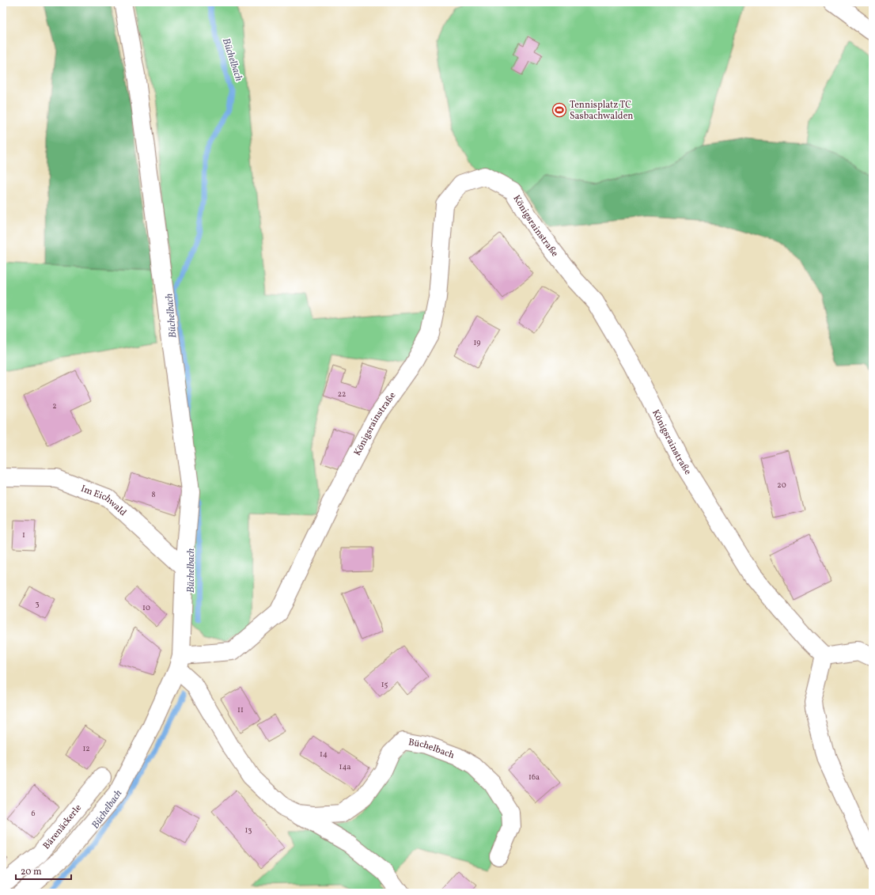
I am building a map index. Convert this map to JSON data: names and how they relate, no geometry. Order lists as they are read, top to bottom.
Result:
{
  "streets": {
    "street": [
      "Königsrainstraße",
      "Im Eichwald",
      "Büchelbach",
      "Bärenäckerle"
    ]
  },
  "crossings": [
    ["Königsrainstraße", "Büchelbach"]
  ],
  "water": ["Büchelbach"],
  "places": {
    "sports": ["Tennisplatz TC Sasbachwalden"]
  },
  "house_numbers": [
    "19",
    "22",
    "2",
    "20",
    "8",
    "1",
    "3",
    "10",
    "15",
    "11",
    "12",
    "14",
    "14a",
    "16a",
    "6",
    "13"
  ],
  "scale_bar": "20 m"
}
